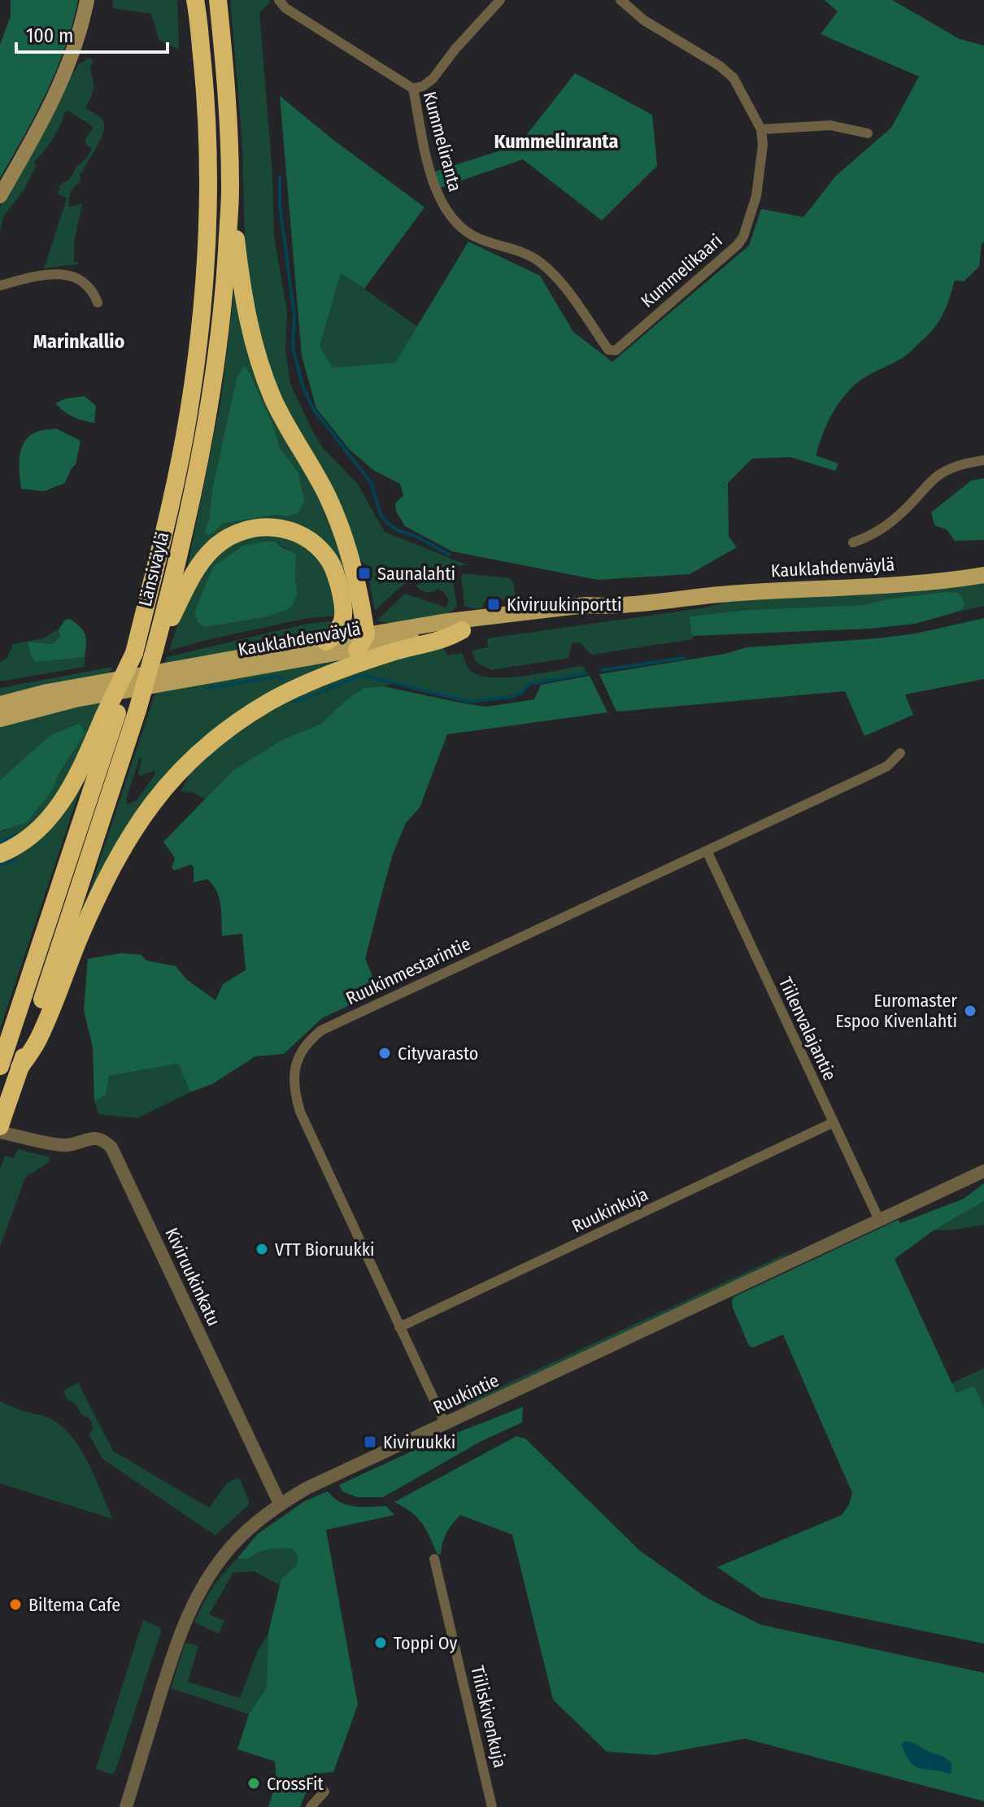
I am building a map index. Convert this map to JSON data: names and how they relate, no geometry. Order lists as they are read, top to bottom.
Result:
{
  "streets": {
    "highway": ["Länsiväylä"],
    "main road": ["Kauklahdenväylä"],
    "street": [
      "Kummeliranta",
      "Kummelikaari",
      "Ruukinmestarintie",
      "Tiilenvalajantie",
      "Ruukinkuja",
      "Kiviruukinkatu",
      "Ruukintie",
      "Tiiliskivenkuja"
    ]
  },
  "crossings": [
    ["Kummeliranta", "Kummelikaari"],
    ["Länsiväylä", "Kiviruukinkatu"],
    ["Ruukinmestarintie", "Tiilenvalajantie"],
    ["Ruukinmestarintie", "Ruukinkuja"],
    ["Ruukinmestarintie", "Ruukintie"],
    ["Tiilenvalajantie", "Ruukinkuja"],
    ["Tiilenvalajantie", "Ruukintie"],
    ["Kiviruukinkatu", "Ruukintie"]
  ],
  "districts": ["Kummelinranta", "Marinkallio"],
  "places": {
    "transit": ["Saunalahti", "Kiviruukinportti", "Kiviruukki"],
    "other": [
      "Euromaster Espoo Kivenlahti",
      "Cityvarasto",
      "VTT Bioruukki",
      "Biltema Cafe",
      "Toppi Oy",
      "CrossFit"
    ]
  },
  "scale_bar": "100 m"
}
